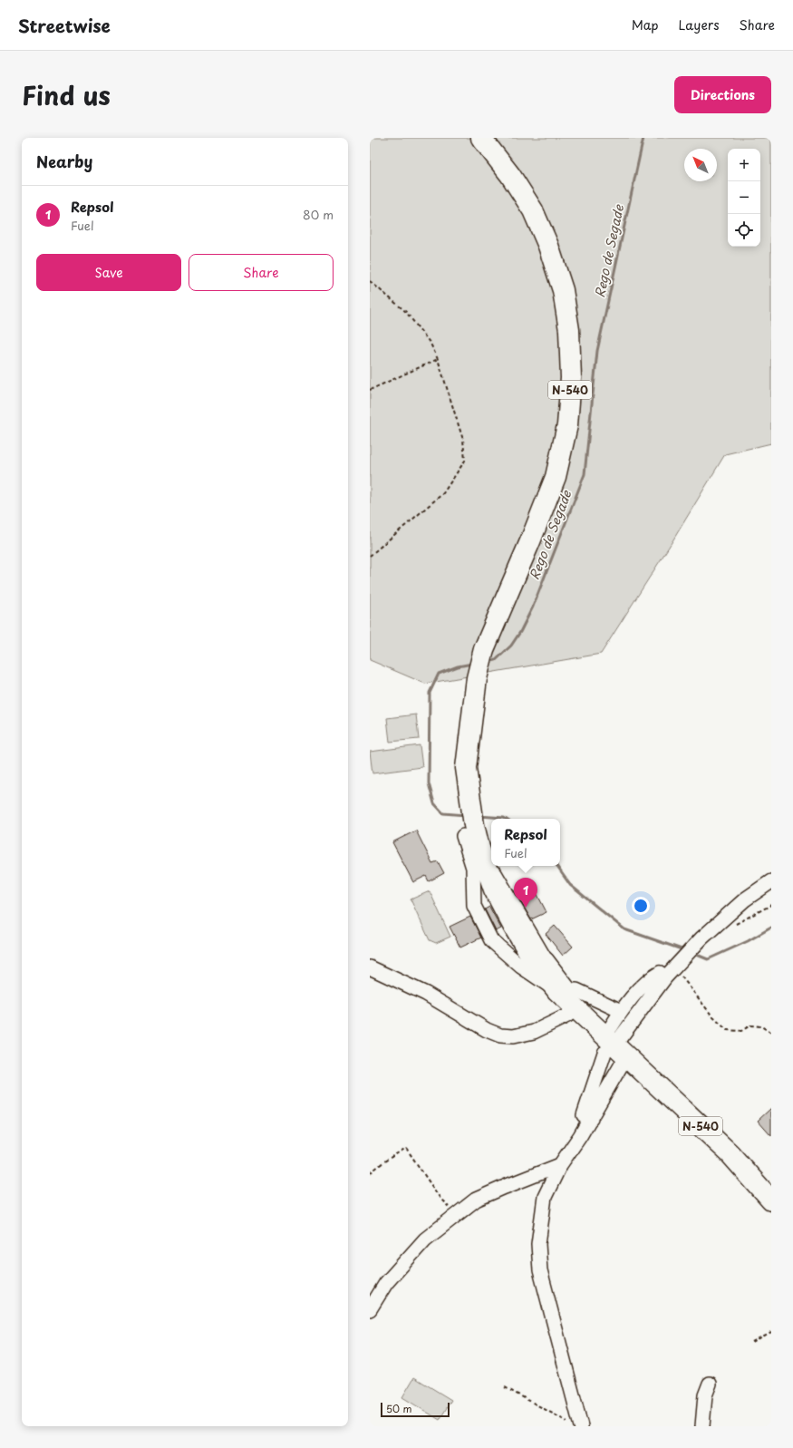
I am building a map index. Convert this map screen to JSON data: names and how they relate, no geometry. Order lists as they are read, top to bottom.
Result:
{
  "streets": {
    "highway": ["N-540"]
  },
  "water": ["Rego de Segade"],
  "scale_bar": "50 m",
  "north": "top left",
  "page": {
    "header": "Streetwise",
    "nav": ["Map", "Layers", "Share"],
    "title": "Find us",
    "buttons": [
      "Directions",
      ["Save", "Share"]
    ],
    "heading": "Nearby",
    "map_buttons": ["+", "−"],
    "list": [
      {
        "mark": "1",
        "name": "Repsol",
        "note": "Fuel",
        "value": "80 m"
      }
    ],
    "popup": ["Repsol", "Fuel"],
    "pins": "1",
    "scale": "50 m"
  }
}
